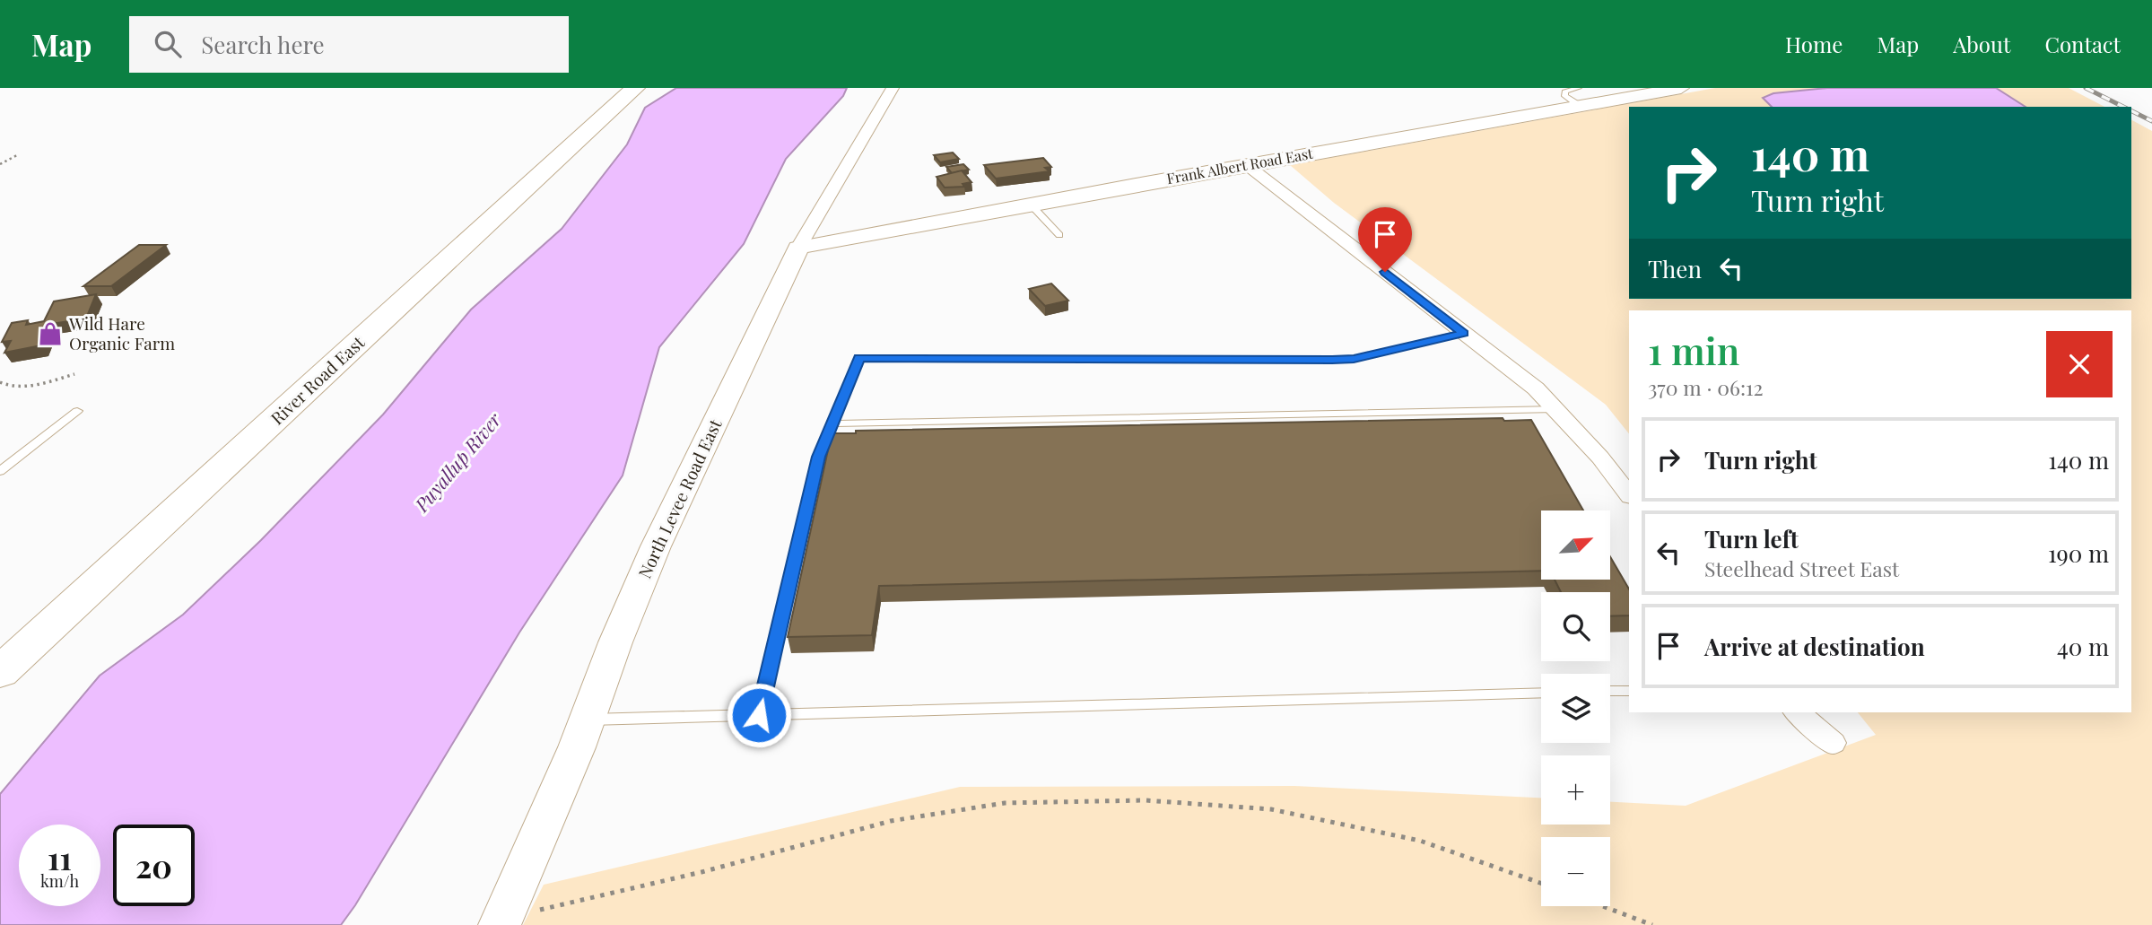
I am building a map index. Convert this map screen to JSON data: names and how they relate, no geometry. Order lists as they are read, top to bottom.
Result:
{
  "streets": {
    "main road": ["River Road East"],
    "street": ["Frank Albert Road East", "North Levee Road East"]
  },
  "crossings": [
    ["Frank Albert Road East", "North Levee Road East"]
  ],
  "water": ["Puyallup River"],
  "places": {
    "shop": ["Wild Hare Organic Farm"]
  },
  "north": "top right",
  "page": {
    "header": "Map",
    "search": "Search here",
    "nav": [
      "Home",
      "Map",
      "About",
      "Contact"
    ],
    "turn": ["140 m", "Turn right"],
    "then": "Then",
    "heading": ["1 min", "370 m · 06:12"],
    "list": [
      {
        "name": "Turn right",
        "value": "140 m"
      },
      {
        "name": "Turn left",
        "note": "Steelhead Street East",
        "value": "190 m"
      },
      {
        "name": "Arrive at destination",
        "value": "40 m"
      }
    ],
    "map_buttons": ["+", "−"],
    "speed": "11 km/h",
    "limit": "20"
  }
}
